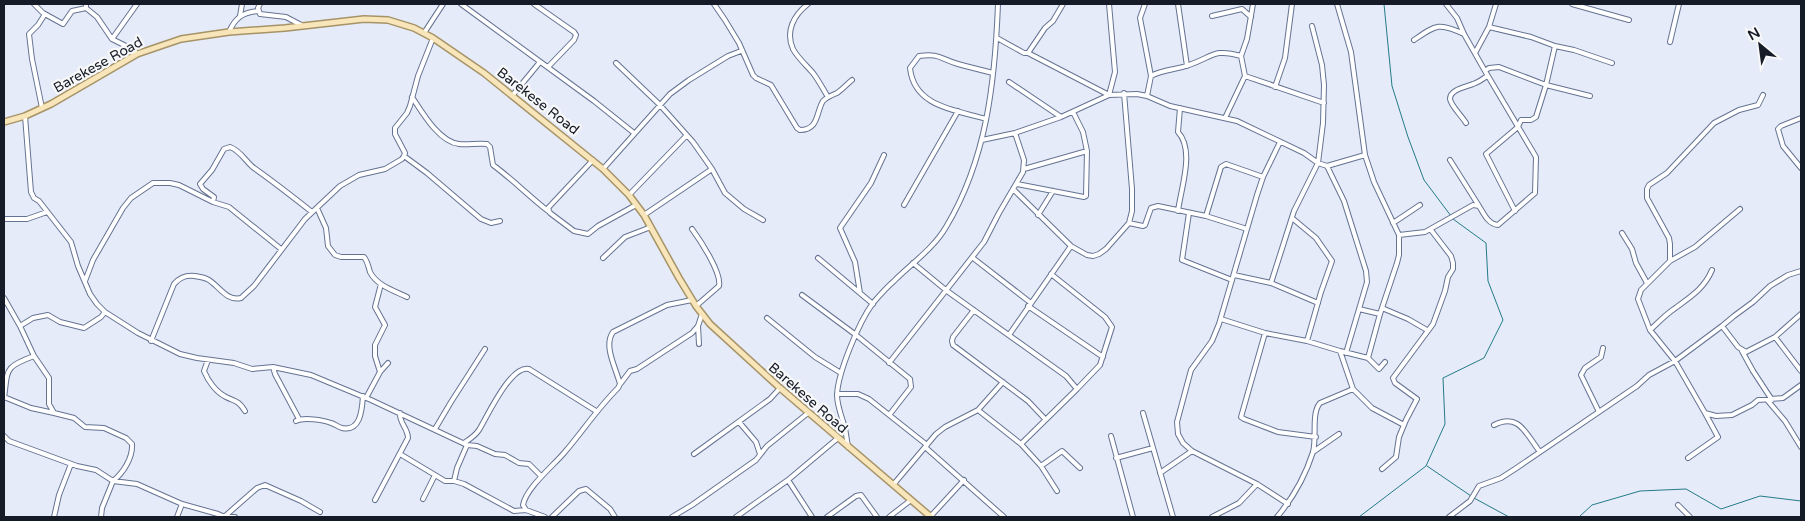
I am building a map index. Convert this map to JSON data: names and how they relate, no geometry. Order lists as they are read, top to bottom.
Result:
{
  "streets": {
    "main road": ["Barekese Road"]
  },
  "north": "top left"
}
